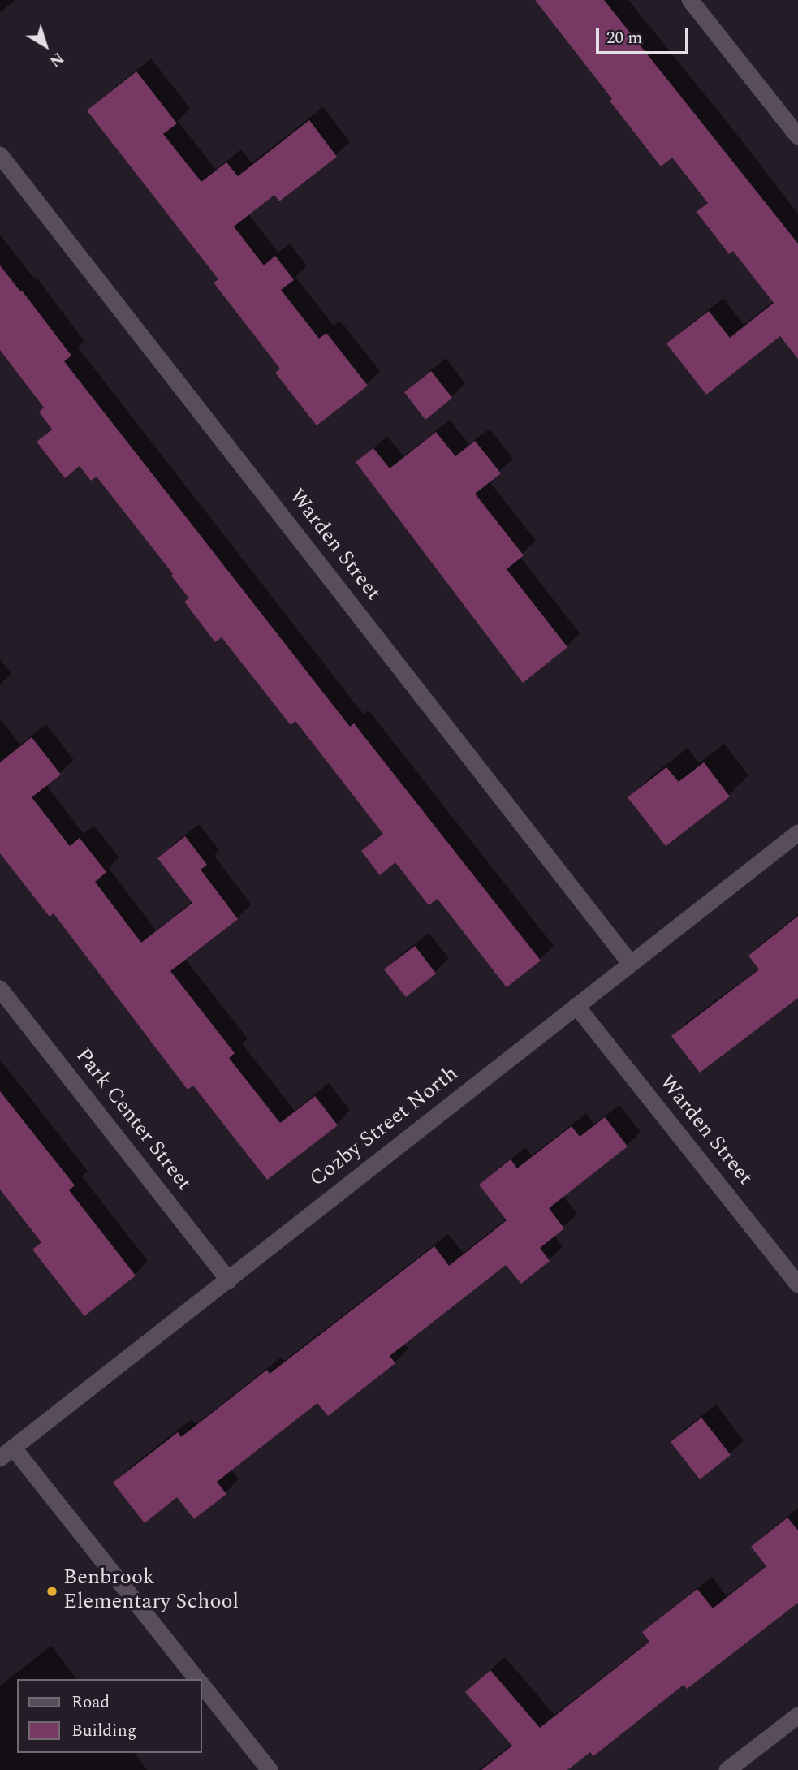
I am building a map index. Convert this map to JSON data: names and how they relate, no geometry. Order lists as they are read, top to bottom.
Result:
{
  "streets": {
    "street": ["Warden Street", "Park Center Street", "Cozby Street North"]
  },
  "crossings": [
    ["Warden Street", "Cozby Street North"],
    ["Park Center Street", "Cozby Street North"]
  ],
  "places": ["Benbrook Elementary School"],
  "legend": ["Road", "Building"],
  "scale_bar": "20 m",
  "north": "bottom right"
}
